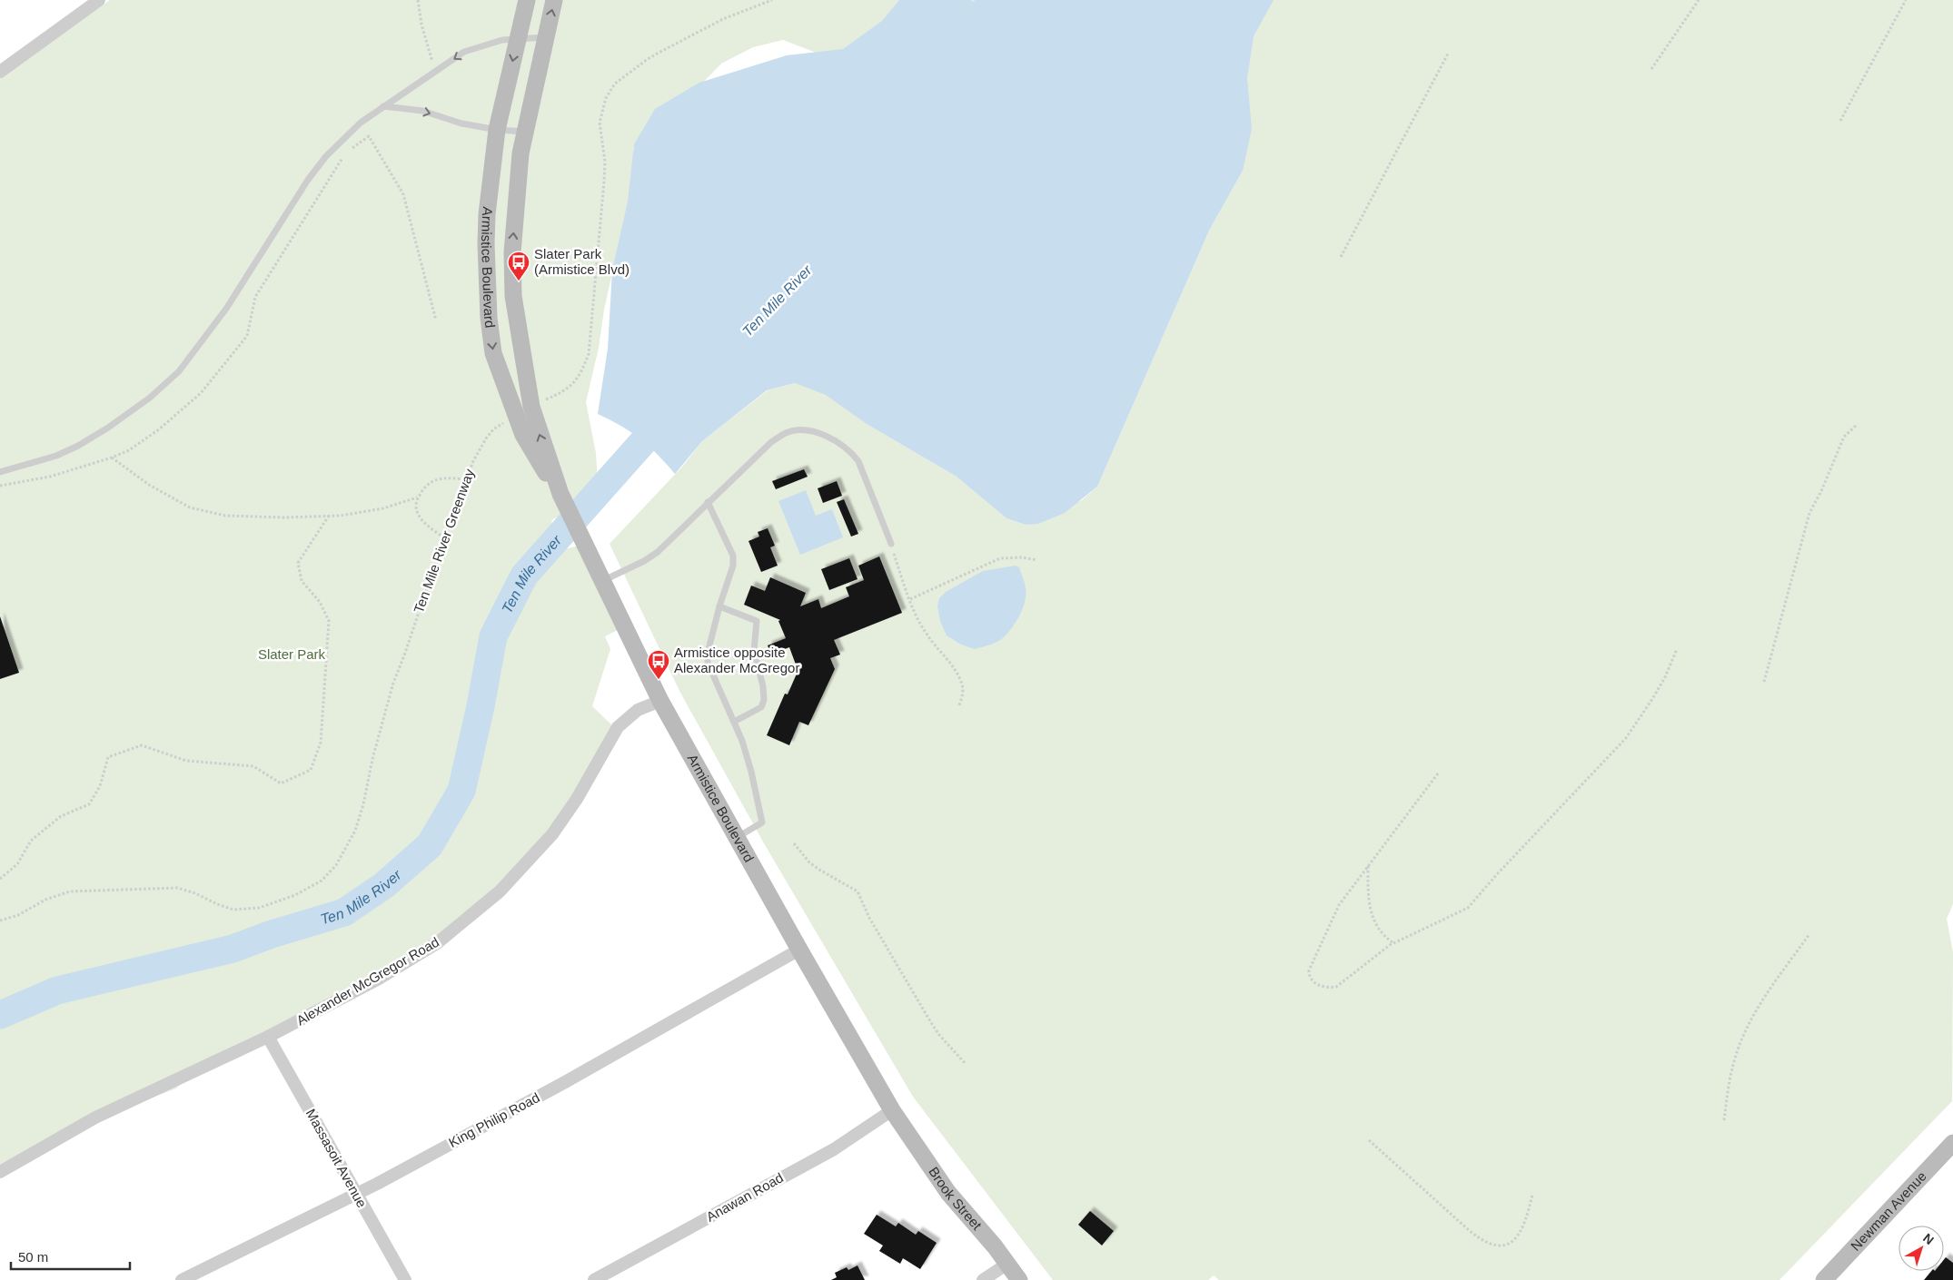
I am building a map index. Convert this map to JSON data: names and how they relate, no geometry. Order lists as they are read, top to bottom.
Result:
{
  "streets": {
    "main road": ["Armistice Boulevard", "Brook Street", "Newman Avenue"],
    "street": [
      "Alexander McGregor Road",
      "King Philip Road",
      "Massasoit Avenue",
      "Anawan Road"
    ],
    "path": ["Ten Mile River Greenway"]
  },
  "crossings": [
    ["Armistice Boulevard", "Ten Mile River Greenway"],
    ["Armistice Boulevard", "Alexander McGregor Road"],
    ["Armistice Boulevard", "King Philip Road"],
    ["Armistice Boulevard", "Anawan Road"],
    ["Armistice Boulevard", "Brook Street"],
    ["Alexander McGregor Road", "Massasoit Avenue"],
    ["King Philip Road", "Massasoit Avenue"],
    ["Anawan Road", "Brook Street"]
  ],
  "water": ["Ten Mile River"],
  "parks": ["Slater Park"],
  "places": {
    "bus stop": ["Slater Park (Armistice Blvd)", "Armistice opposite Alexander McGregor"]
  },
  "scale_bar": "50 m",
  "north": "top right"
}
